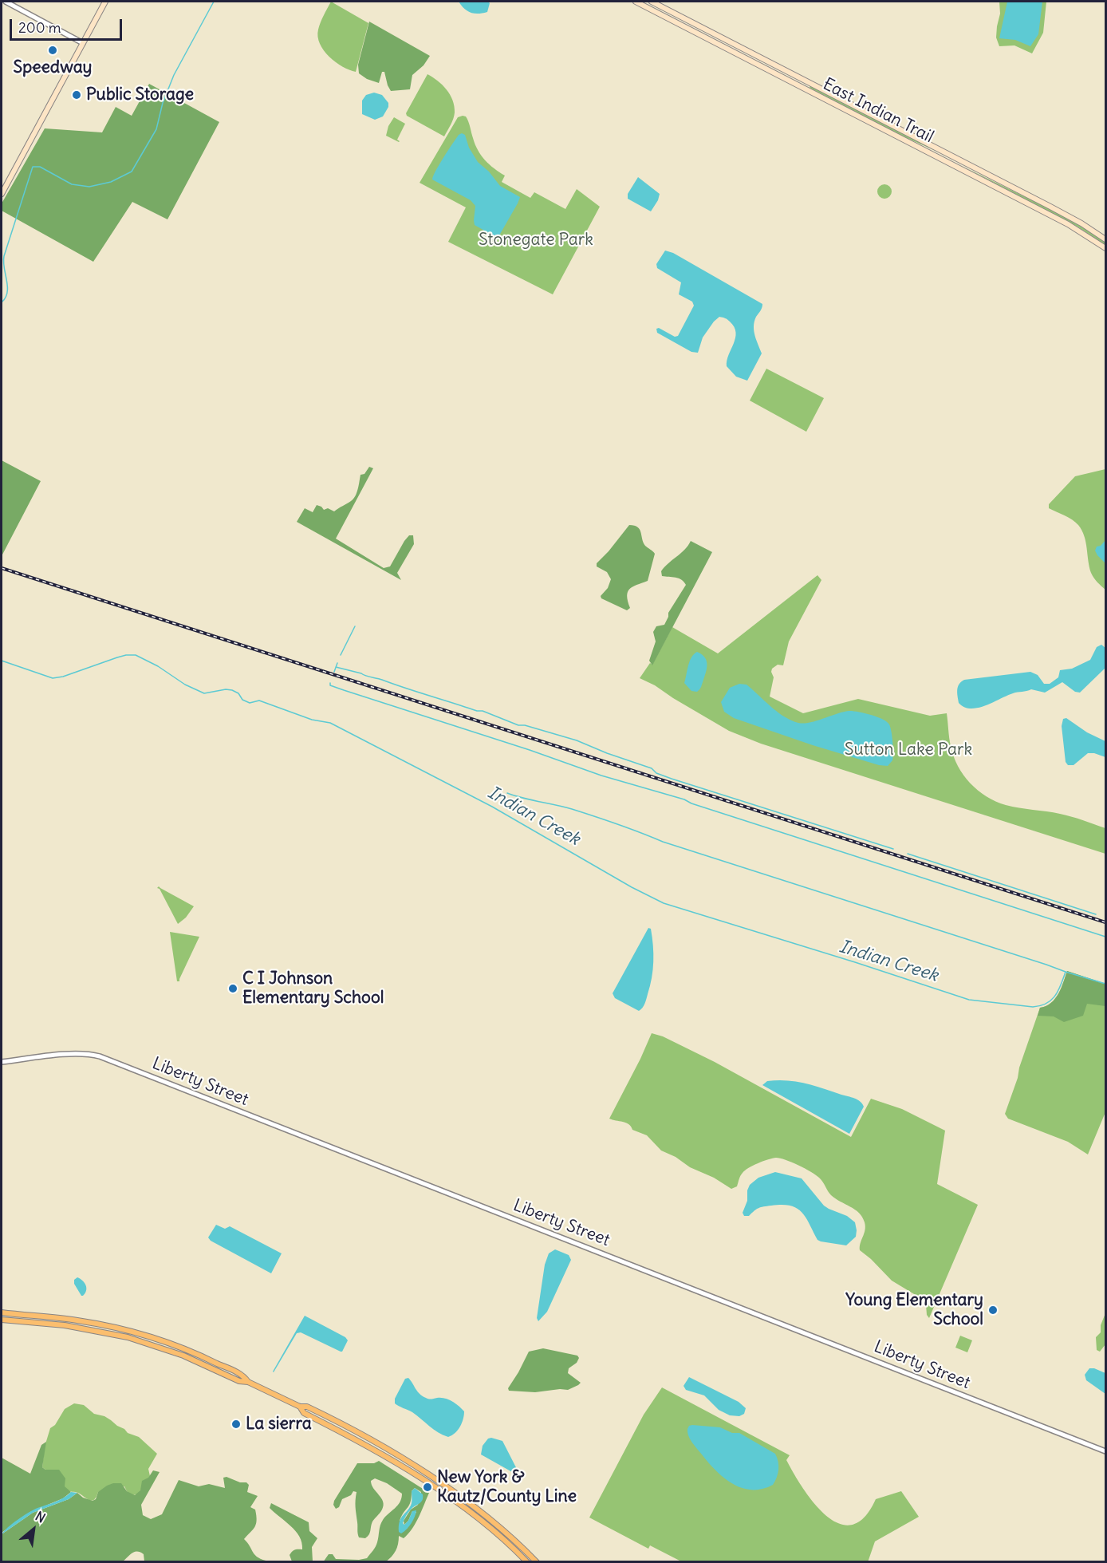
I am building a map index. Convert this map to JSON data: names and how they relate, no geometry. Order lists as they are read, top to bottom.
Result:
{
  "streets": {
    "main road": ["East Indian Trail"],
    "street": ["Liberty Street"]
  },
  "water": ["Indian Creek"],
  "parks": ["Stonegate Park", "Sutton Lake Park"],
  "places": [
    "Speedway",
    "Public Storage",
    "C I Johnson Elementary School",
    "Young Elementary School",
    "La sierra",
    "New York & Kautz/County Line"
  ],
  "scale_bar": "200 m",
  "north": "top right"
}
